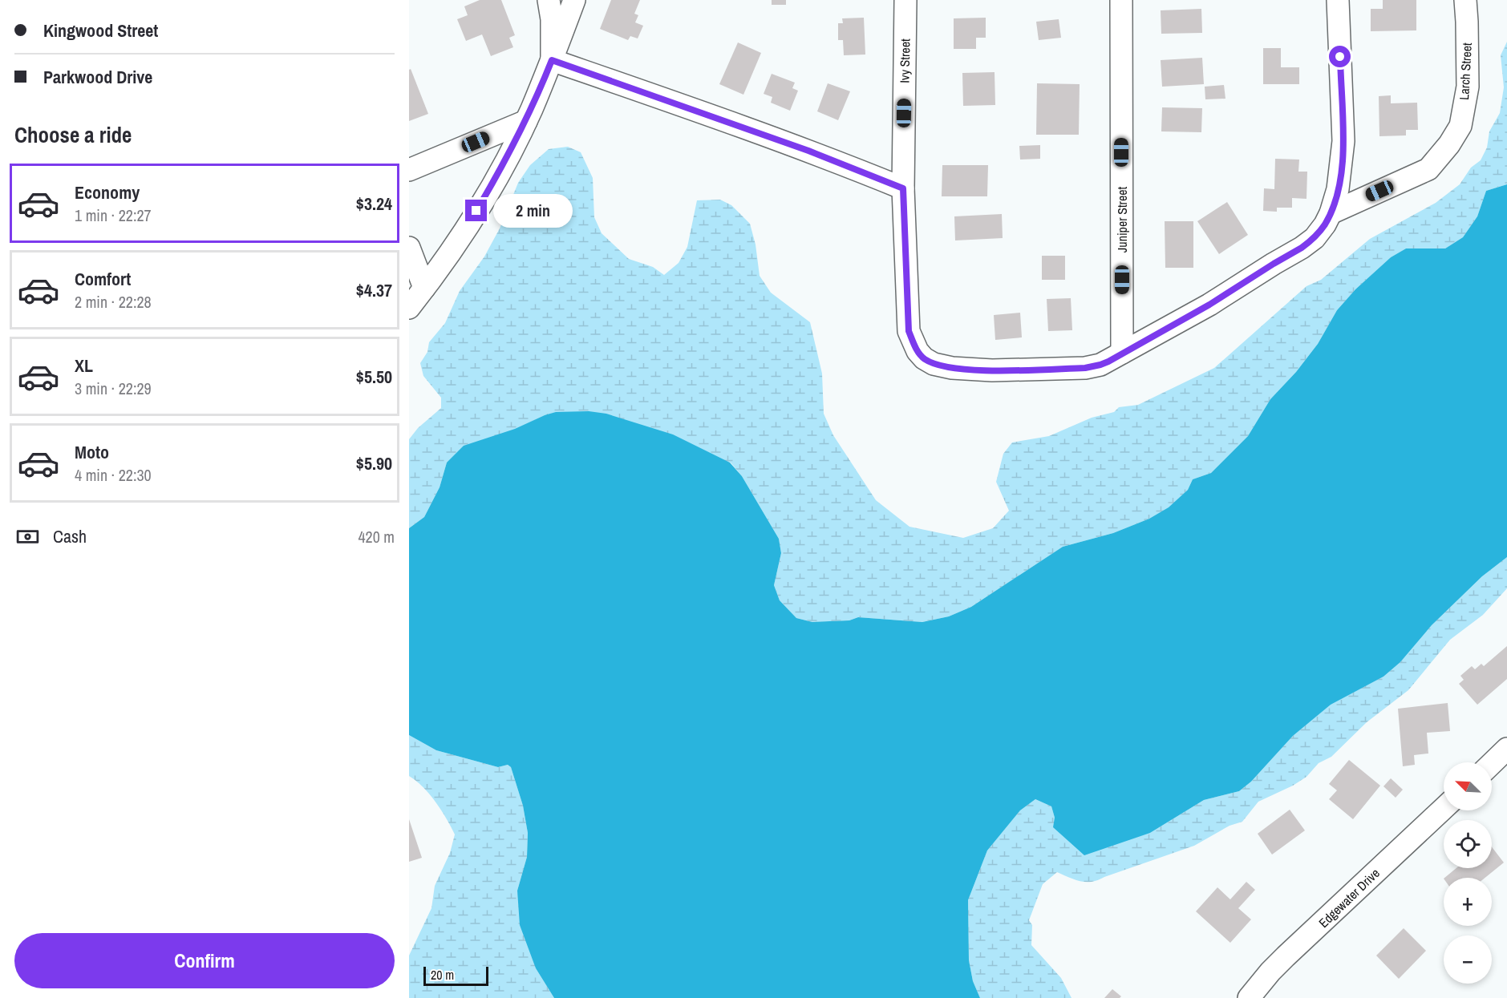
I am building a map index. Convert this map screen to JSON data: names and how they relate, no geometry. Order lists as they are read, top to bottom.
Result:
{
  "streets": {
    "street": [
      "Ivy Street",
      "Larch Street",
      "Juniper Street",
      "Edgewater Drive"
    ]
  },
  "crossings": [
    ["Ivy Street", "Juniper Street"]
  ],
  "scale_bar": "20 m",
  "north": "top left",
  "page": {
    "banner": ["Kingwood Street", "Parkwood Drive"],
    "heading": "Choose a ride",
    "list": [
      {
        "name": "Economy",
        "note": "1 min · 22:27",
        "value": "$3.24"
      },
      {
        "name": "Comfort",
        "note": "2 min · 22:28",
        "value": "$4.37"
      },
      {
        "name": "XL",
        "note": "3 min · 22:29",
        "value": "$5.50"
      },
      {
        "name": "Moto",
        "note": "4 min · 22:30",
        "value": "$5.90"
      }
    ],
    "bubble": "2 min",
    "pay": ["Cash", "420 m"],
    "map_buttons": ["+", "−"],
    "buttons": "Confirm",
    "scale": "20 m"
  }
}
